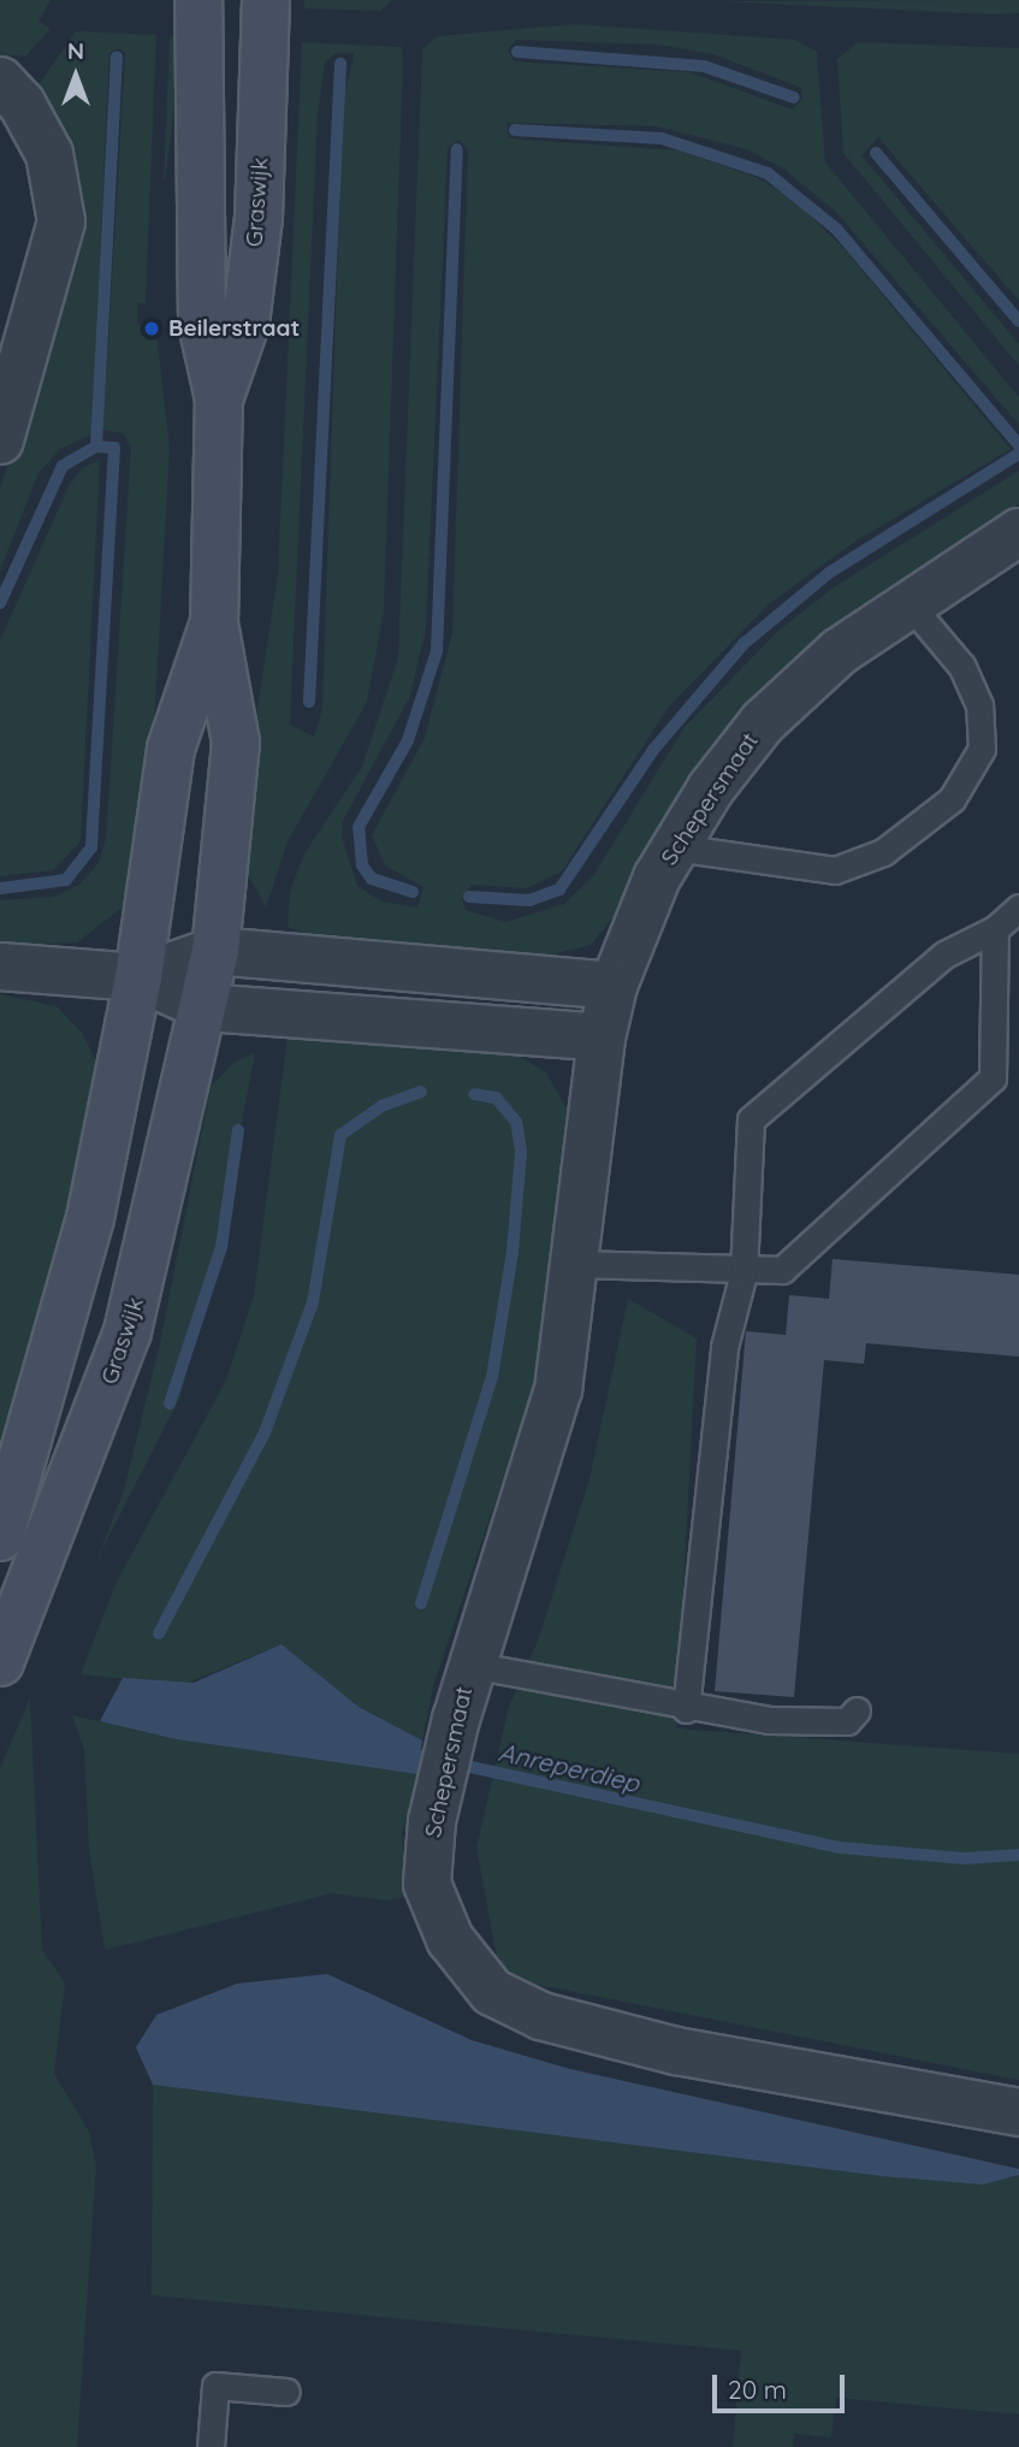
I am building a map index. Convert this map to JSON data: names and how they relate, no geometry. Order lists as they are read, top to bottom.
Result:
{
  "streets": {
    "main road": ["Graswijk"],
    "street": ["Schepersmaat"]
  },
  "water": ["Anreperdiep"],
  "places": ["Beilerstraat"],
  "scale_bar": "20 m",
  "north": "top"
}
